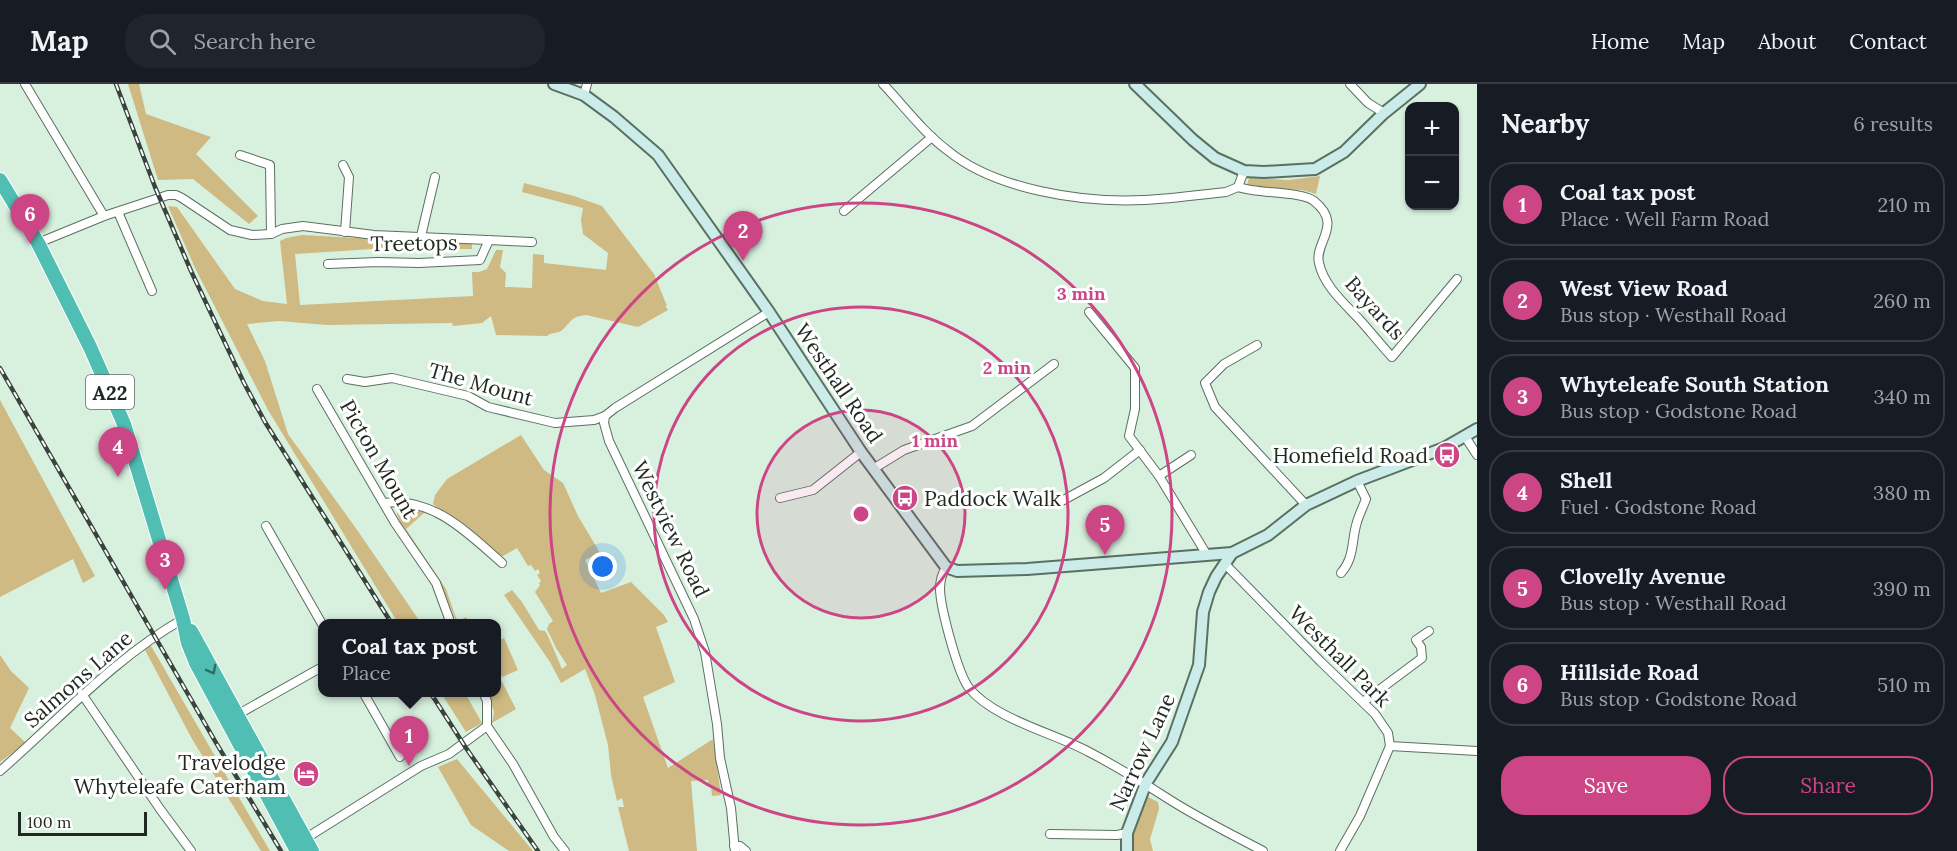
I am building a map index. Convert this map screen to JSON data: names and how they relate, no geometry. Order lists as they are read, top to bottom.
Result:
{
  "streets": {
    "highway": ["A22"],
    "street": [
      "Treetops",
      "Bayards",
      "Westhall Road",
      "The Mount",
      "Picton Mount",
      "Westview Road",
      "Westhall Park",
      "Salmons Lane",
      "Narrow Lane"
    ]
  },
  "crossings": [
    ["The Mount", "Westview Road"],
    ["A22", "Salmons Lane"],
    ["Westhall Park", "Narrow Lane"]
  ],
  "places": {
    "bus stop": ["Homefield Road", "Paddock Walk"],
    "hotel": ["Travelodge Whyteleafe Caterham"]
  },
  "scale_bar": "100 m",
  "page": {
    "header": "Map",
    "search": "Search here",
    "nav": [
      "Home",
      "Map",
      "About",
      "Contact"
    ],
    "heading": ["Nearby", "6 results"],
    "map_buttons": ["+", "−"],
    "list": [
      {
        "mark": "1",
        "name": "Coal tax post",
        "note": "Place · Well Farm Road",
        "value": "210 m"
      },
      {
        "mark": "2",
        "name": "West View Road",
        "note": "Bus stop · Westhall Road",
        "value": "260 m"
      },
      {
        "mark": "3",
        "name": "Whyteleafe South Station",
        "note": "Bus stop · Godstone Road",
        "value": "340 m"
      },
      {
        "mark": "4",
        "name": "Shell",
        "note": "Fuel · Godstone Road",
        "value": "380 m"
      },
      {
        "mark": "5",
        "name": "Clovelly Avenue",
        "note": "Bus stop · Westhall Road",
        "value": "390 m"
      },
      {
        "mark": "6",
        "name": "Hillside Road",
        "note": "Bus stop · Godstone Road",
        "value": "510 m"
      }
    ],
    "pins": [
      "6",
      "2",
      "4",
      "5",
      "3",
      "1"
    ],
    "popup": ["Coal tax post", "Place"],
    "buttons": ["Save", "Share"],
    "scale": "100 m"
  },
  "rings": ["3 min", "2 min", "1 min"]
}
